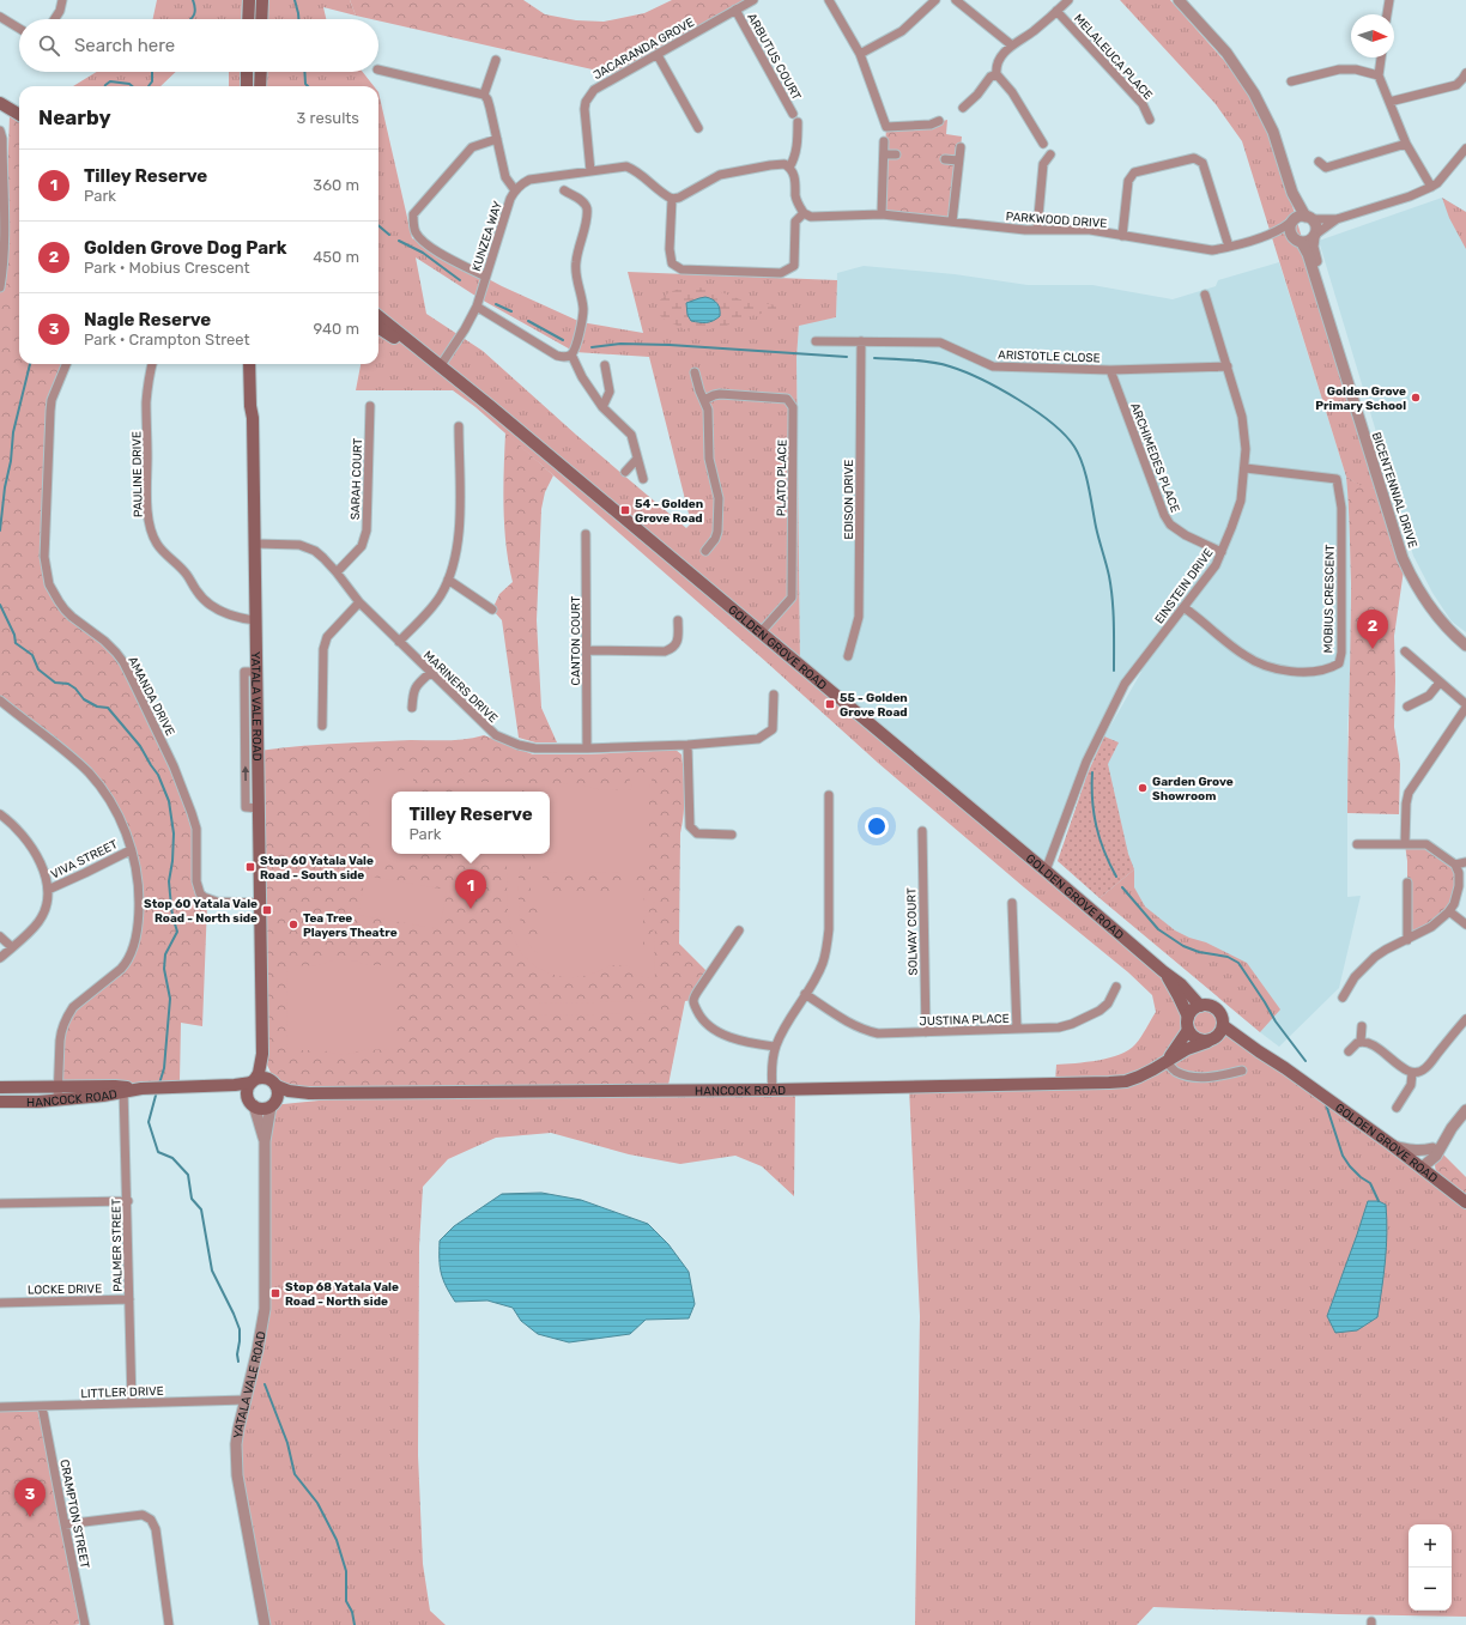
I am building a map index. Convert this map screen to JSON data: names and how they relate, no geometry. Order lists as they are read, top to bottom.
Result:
{
  "streets": {
    "main road": ["GOLDEN GROVE ROAD", "YATALA VALE ROAD", "HANCOCK ROAD"],
    "street": [
      "JACARANDA GROVE",
      "ARBUTUS COURT",
      "MELALEUCA PLACE",
      "PARKWOOD DRIVE",
      "KUNZEA WAY",
      "ARISTOTLE CLOSE",
      "ARCHIMEDES PLACE",
      "PAULINE DRIVE",
      "PLATO PLACE",
      "SARAH COURT",
      "BICENTENNIAL DRIVE",
      "EDISON DRIVE",
      "EINSTEIN DRIVE",
      "MOBIUS CRESCENT",
      "CANTON COURT",
      "MARINERS DRIVE",
      "AMANDA DRIVE",
      "VIVA STREET",
      "SOLWAY COURT",
      "JUSTINA PLACE",
      "PALMER STREET",
      "LOCKE DRIVE",
      "LITTLER DRIVE",
      "CRAMPTON STREET"
    ]
  },
  "crossings": [
    ["JACARANDA GROVE", "ARBUTUS COURT"],
    ["JACARANDA GROVE", "KUNZEA WAY"],
    ["PARKWOOD DRIVE", "BICENTENNIAL DRIVE"],
    ["KUNZEA WAY", "GOLDEN GROVE ROAD"],
    ["ARISTOTLE CLOSE", "ARCHIMEDES PLACE"],
    ["ARISTOTLE CLOSE", "EDISON DRIVE"],
    ["ARISTOTLE CLOSE", "EINSTEIN DRIVE"],
    ["ARCHIMEDES PLACE", "EINSTEIN DRIVE"],
    ["PAULINE DRIVE", "YATALA VALE ROAD"],
    ["PLATO PLACE", "GOLDEN GROVE ROAD"],
    ["SARAH COURT", "MARINERS DRIVE"],
    ["EINSTEIN DRIVE", "MOBIUS CRESCENT"],
    ["EINSTEIN DRIVE", "GOLDEN GROVE ROAD"],
    ["CANTON COURT", "MARINERS DRIVE"],
    ["GOLDEN GROVE ROAD", "HANCOCK ROAD"],
    ["MARINERS DRIVE", "YATALA VALE ROAD"],
    ["AMANDA DRIVE", "YATALA VALE ROAD"],
    ["YATALA VALE ROAD", "HANCOCK ROAD"],
    ["YATALA VALE ROAD", "LITTLER DRIVE"],
    ["SOLWAY COURT", "JUSTINA PLACE"],
    ["HANCOCK ROAD", "PALMER STREET"],
    ["PALMER STREET", "LOCKE DRIVE"],
    ["PALMER STREET", "LITTLER DRIVE"],
    ["LITTLER DRIVE", "CRAMPTON STREET"]
  ],
  "places": {
    "other": ["Golden Grove Primary School", "Garden Grove Showroom", "Tea Tree Players Theatre"],
    "transit": [
      "54 - Golden Grove Road",
      "55 - Golden Grove Road",
      "Stop 60 Yatala Vale Road - South side",
      "Stop 60 Yatala Vale Road - North side",
      "Stop 68 Yatala Vale Road - North side"
    ]
  },
  "north": "right",
  "page": {
    "search": "Search here",
    "heading": ["Nearby", "3 results"],
    "list": [
      {
        "mark": "1",
        "name": "Tilley Reserve",
        "note": "Park",
        "value": "360 m"
      },
      {
        "mark": "2",
        "name": "Golden Grove Dog Park",
        "note": "Park · Mobius Crescent",
        "value": "450 m"
      },
      {
        "mark": "3",
        "name": "Nagle Reserve",
        "note": "Park · Crampton Street",
        "value": "940 m"
      }
    ],
    "pins": ["2", "1", "3"],
    "popup": ["Tilley Reserve", "Park"],
    "map_buttons": ["+", "−"]
  }
}
